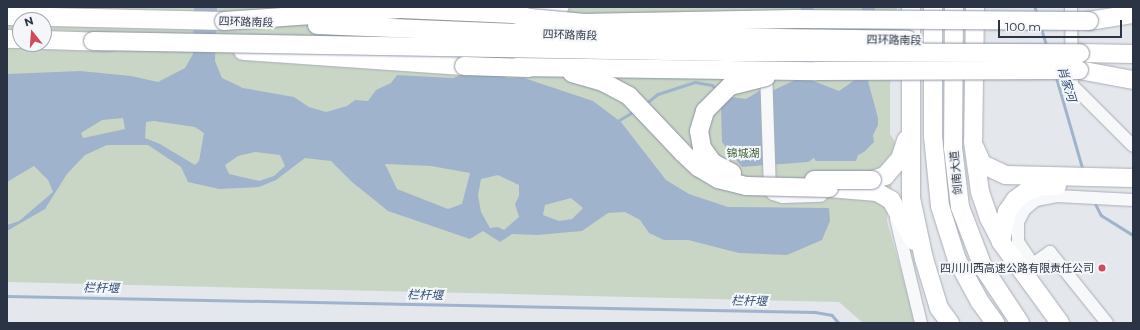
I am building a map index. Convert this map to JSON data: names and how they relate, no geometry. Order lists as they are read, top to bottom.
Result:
{
  "streets": {
    "highway": ["四环路南段", "剑南大道"]
  },
  "water": ["肖家河", "栏杆堰"],
  "parks": ["锦城湖"],
  "places": ["四川川西高速公路有限责任公司"],
  "scale_bar": "100 m",
  "north": "top"
}
